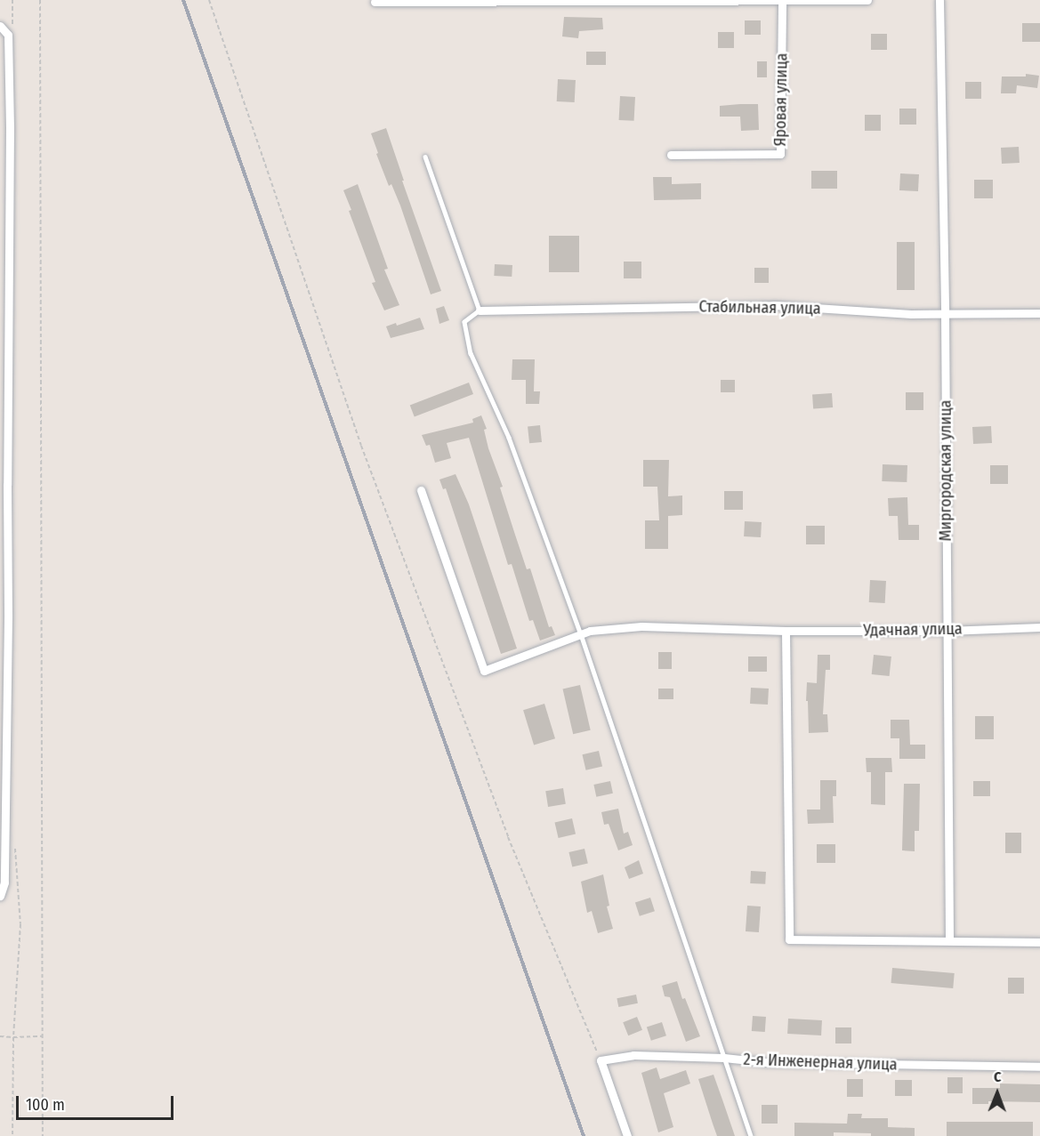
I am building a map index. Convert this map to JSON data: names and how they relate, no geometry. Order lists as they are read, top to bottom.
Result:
{
  "streets": {
    "street": [
      "Яровая улица",
      "Стабильная улица",
      "Миргородская улица",
      "Удачная улица",
      "2-я Инженерная улица"
    ]
  },
  "crossings": [
    ["Стабильная улица", "Миргородская улица"],
    ["Миргородская улица", "Удачная улица"]
  ],
  "scale_bar": "100 m",
  "north": "top"
}
